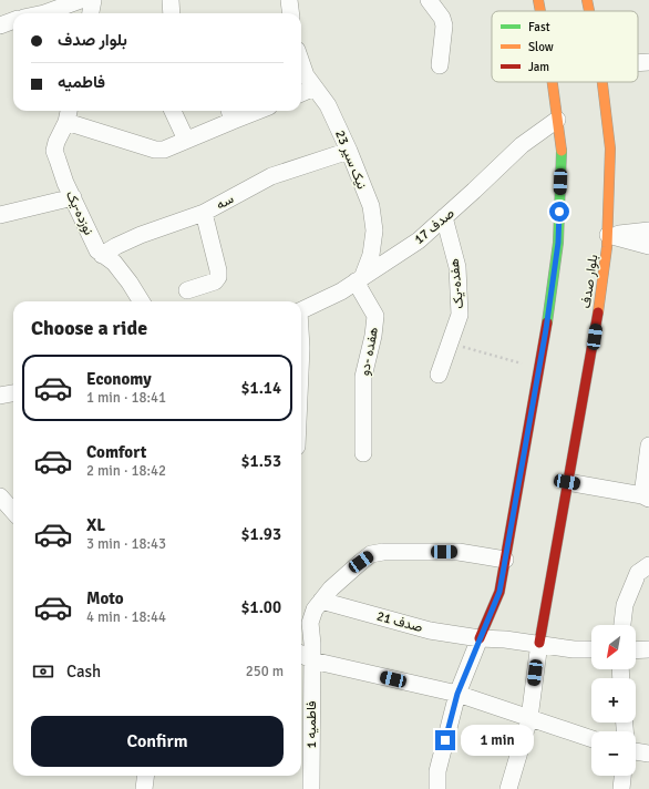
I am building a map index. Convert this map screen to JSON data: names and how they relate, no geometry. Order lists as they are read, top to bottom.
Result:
{
  "streets": {
    "street": [
      "نیک سیر 23",
      "سه",
      "نوزده-یک",
      "صدف 17",
      "بلوار صدف",
      "هفده-یک",
      "هفده -دو",
      "صدف 21",
      "فاطمیه 1"
    ]
  },
  "crossings": [
    ["نیک سیر 23", "سه"],
    ["نیک سیر 23", "صدف 17"],
    ["نیک سیر 23", "هفده -دو"],
    ["سه", "نوزده-یک"],
    ["صدف 17", "هفده-یک"],
    ["صدف 17", "هفده -دو"],
    ["بلوار صدف", "صدف 21"],
    ["صدف 21", "فاطمیه 1"]
  ],
  "legend": ["Fast", "Slow", "Jam"],
  "north": "bottom left",
  "page": {
    "banner": ["بلوار صدف", "فاطمیه"],
    "heading": "Choose a ride",
    "list": [
      {
        "name": "Economy",
        "note": "1 min · 18:41",
        "value": "$1.14"
      },
      {
        "name": "Comfort",
        "note": "2 min · 18:42",
        "value": "$1.53"
      },
      {
        "name": "XL",
        "note": "3 min · 18:43",
        "value": "$1.93"
      },
      {
        "name": "Moto",
        "note": "4 min · 18:44",
        "value": "$1.00"
      }
    ],
    "map_buttons": ["+", "−"],
    "pay": ["Cash", "250 m"],
    "buttons": "Confirm",
    "bubble": "1 min"
  }
}
